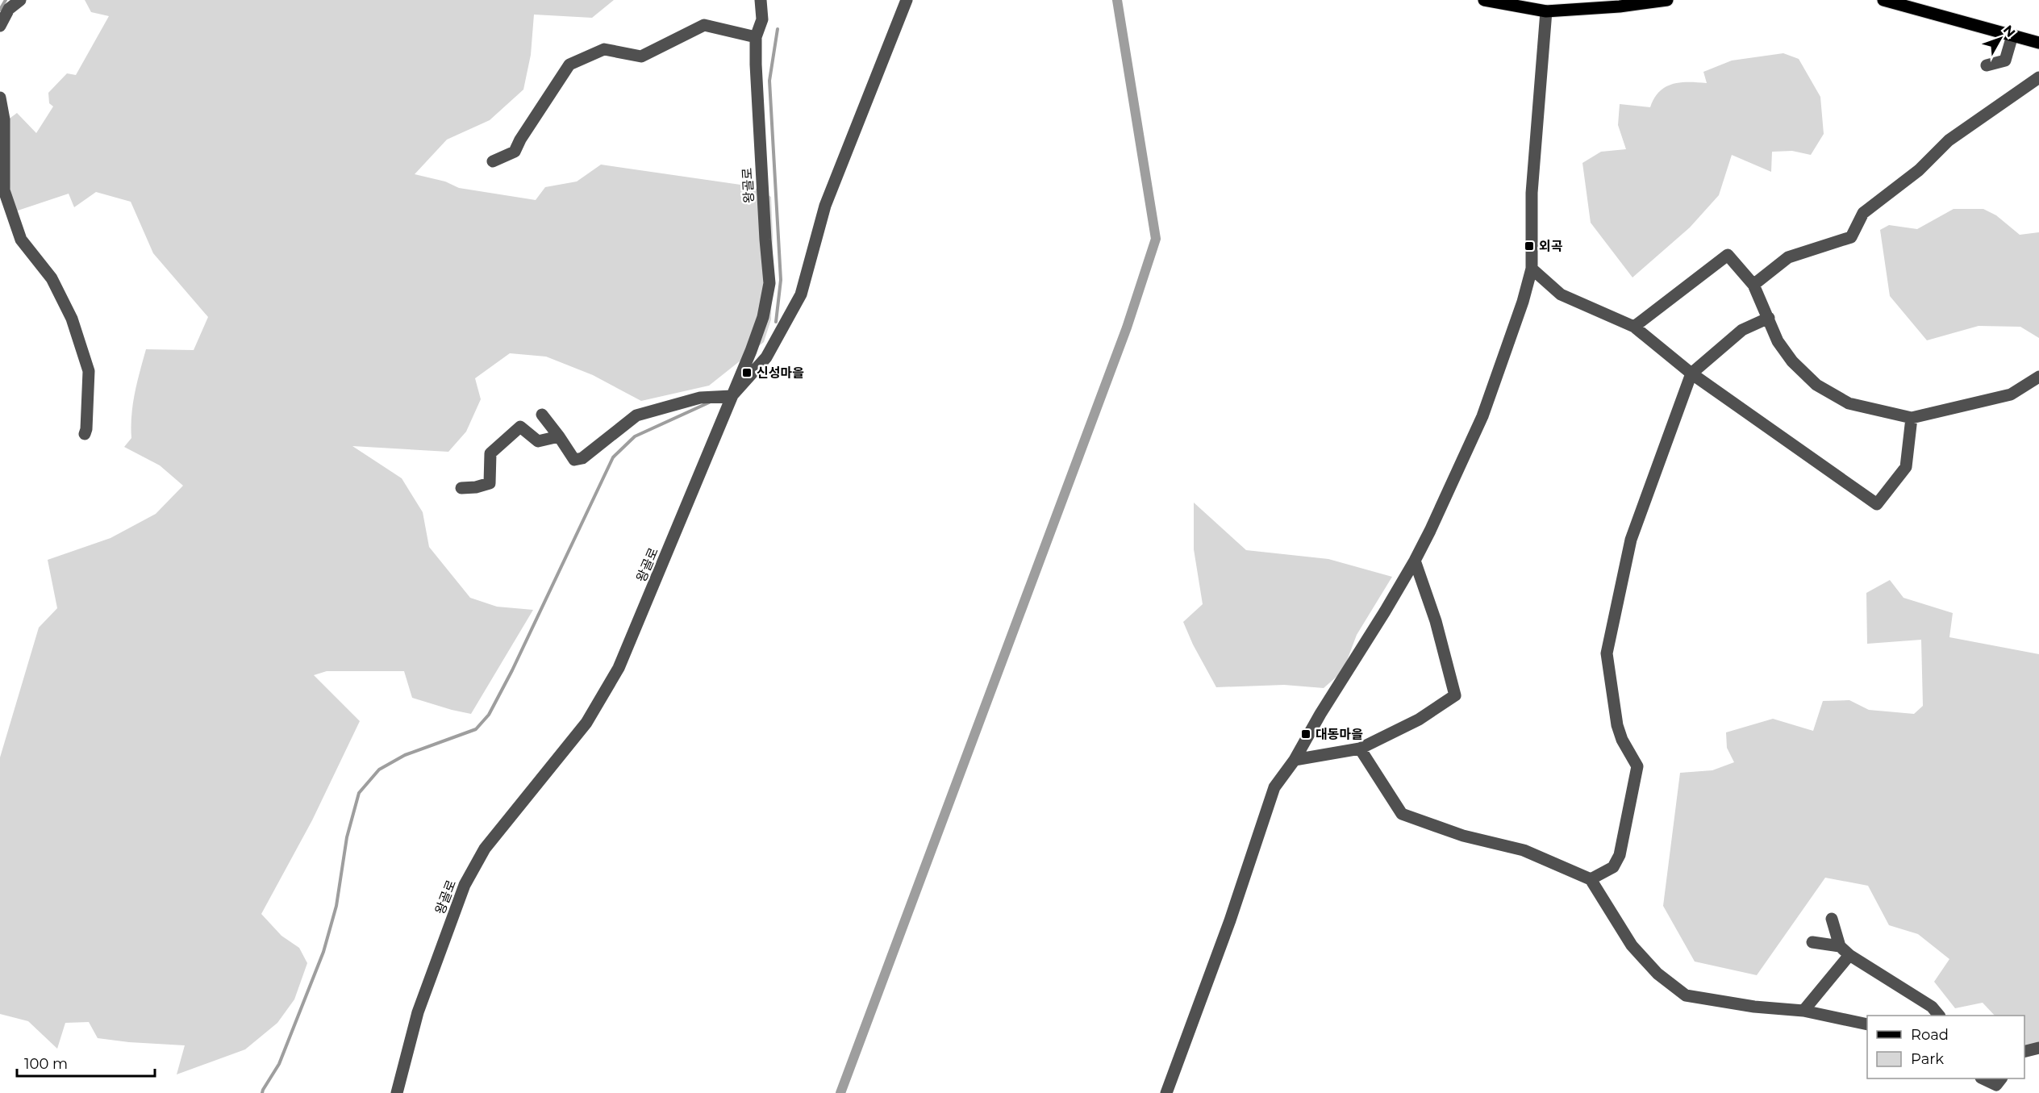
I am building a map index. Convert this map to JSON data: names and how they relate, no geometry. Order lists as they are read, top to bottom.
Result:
{
  "streets": {
    "street": ["왕골로"]
  },
  "places": {
    "transit": ["외곡", "신성마을", "대동마을"]
  },
  "legend": ["Road", "Park"],
  "scale_bar": "100 m",
  "north": "top right"
}
